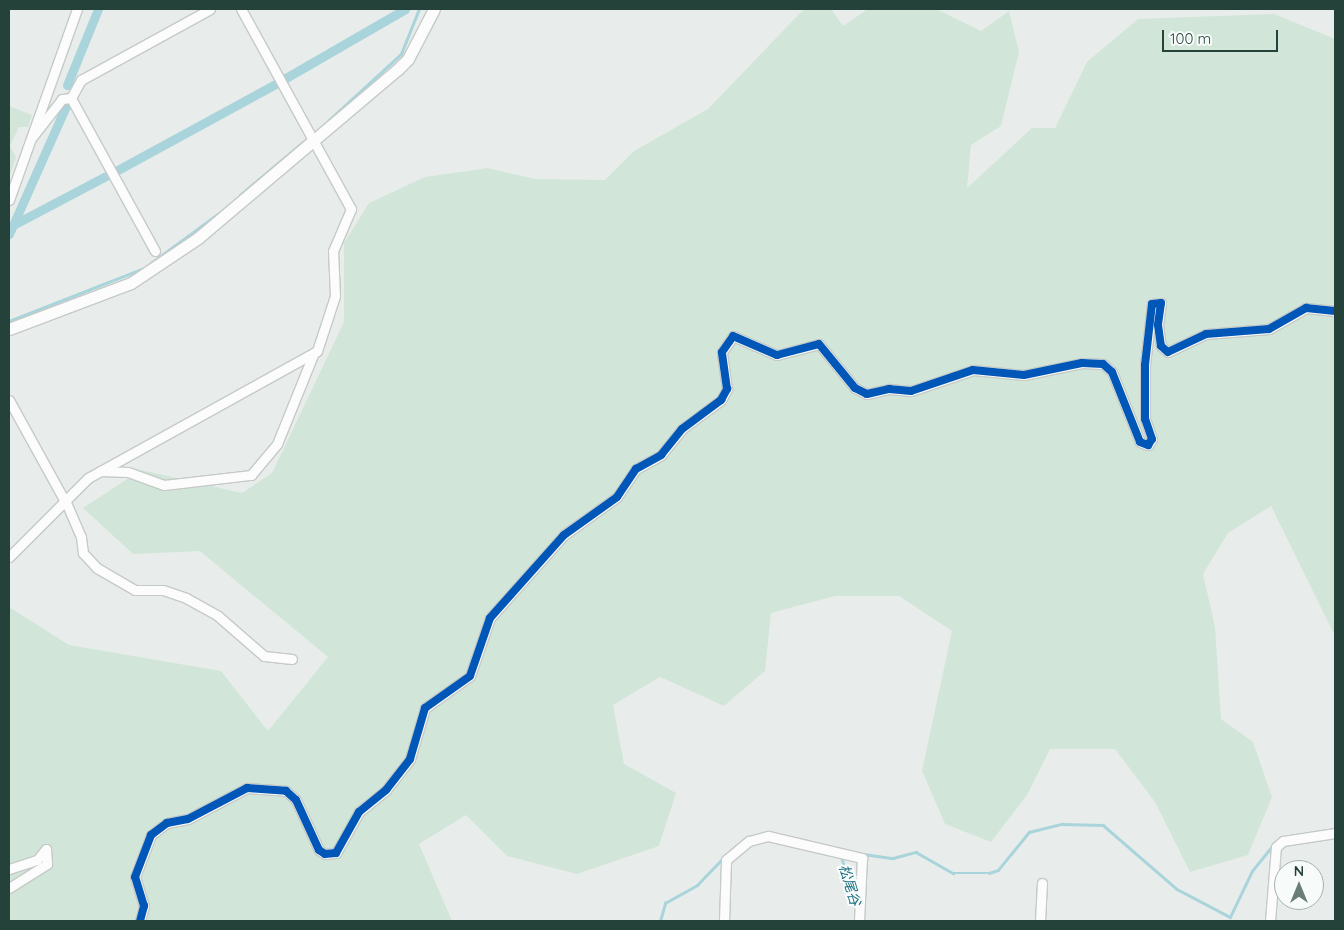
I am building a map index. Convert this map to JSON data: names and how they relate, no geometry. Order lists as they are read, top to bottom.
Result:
{
  "water": ["松尾谷"],
  "scale_bar": "100 m",
  "north": "top"
}
